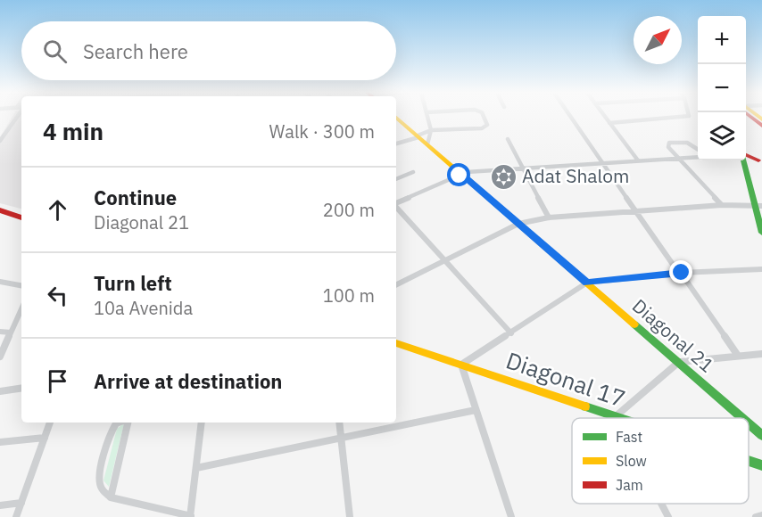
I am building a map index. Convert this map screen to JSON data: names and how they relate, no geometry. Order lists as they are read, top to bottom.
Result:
{
  "streets": {
    "street": ["Diagonal 21", "Diagonal 17"]
  },
  "places": {
    "synagogue": ["Adat Shalom"]
  },
  "legend": ["Fast", "Slow", "Jam"],
  "north": "top right",
  "page": {
    "map_buttons": ["+", "−"],
    "search": "Search here",
    "heading": ["4 min", "Walk · 300 m"],
    "list": [
      ["Continue", "Diagonal 21", "200 m"],
      ["Turn left", "10a Avenida", "100 m"],
      "Arrive at destination"
    ]
  }
}
